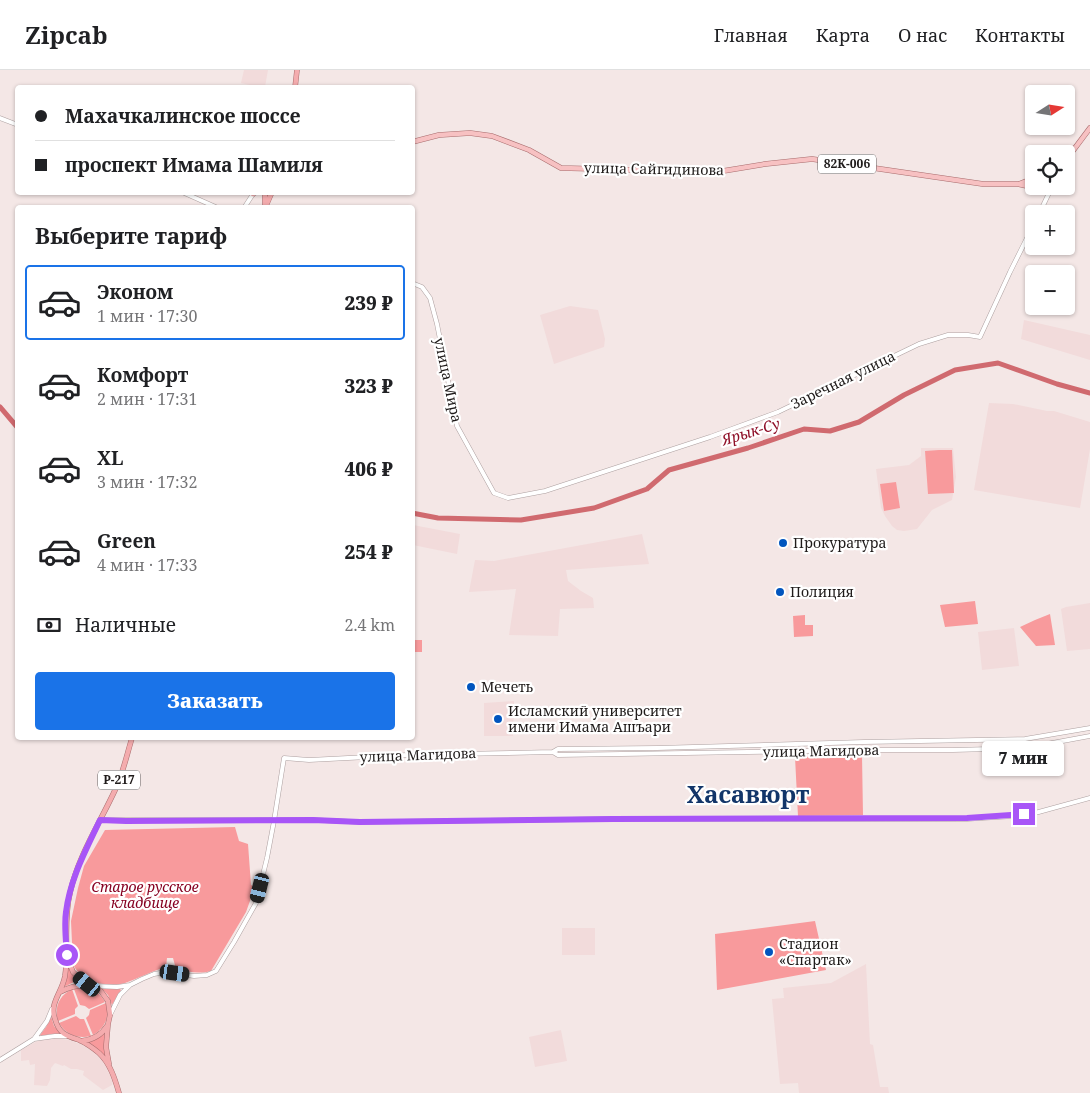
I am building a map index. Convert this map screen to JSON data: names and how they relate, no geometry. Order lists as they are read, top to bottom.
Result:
{
  "streets": {
    "highway": ["Р-217"],
    "main road": [
      "82К-006",
      "улица Сайгидинова",
      "улица Мира",
      "Заречная улица",
      "улица Магидова"
    ]
  },
  "crossings": [
    ["82К-006", "улица Сайгидинова"],
    ["улица Мира", "Заречная улица"]
  ],
  "districts": ["Хасавюрт"],
  "water": ["Ярык-Су"],
  "parks": ["Старое русское кладбище"],
  "places": [
    "Прокуратура",
    "Полиция",
    "Мечеть",
    "Исламский университет имени Имама Ашъари",
    "Стадион «Спартак»"
  ],
  "north": "right",
  "page": {
    "header": "Zipcab",
    "nav": [
      "Главная",
      "Карта",
      "О нас",
      "Контакты"
    ],
    "map_buttons": ["+", "−"],
    "banner": ["Махачкалинское шоссе", "проспект Имама Шамиля"],
    "heading": "Выберите тариф",
    "list": [
      {
        "name": "Эконом",
        "note": "1 мин · 17:30",
        "value": "239 ₽"
      },
      {
        "name": "Комфорт",
        "note": "2 мин · 17:31",
        "value": "323 ₽"
      },
      {
        "name": "XL",
        "note": "3 мин · 17:32",
        "value": "406 ₽"
      },
      {
        "name": "Green",
        "note": "4 мин · 17:33",
        "value": "254 ₽"
      }
    ],
    "pay": ["Наличные", "2.4 km"],
    "buttons": "Заказать",
    "bubble": "7 мин"
  }
}
